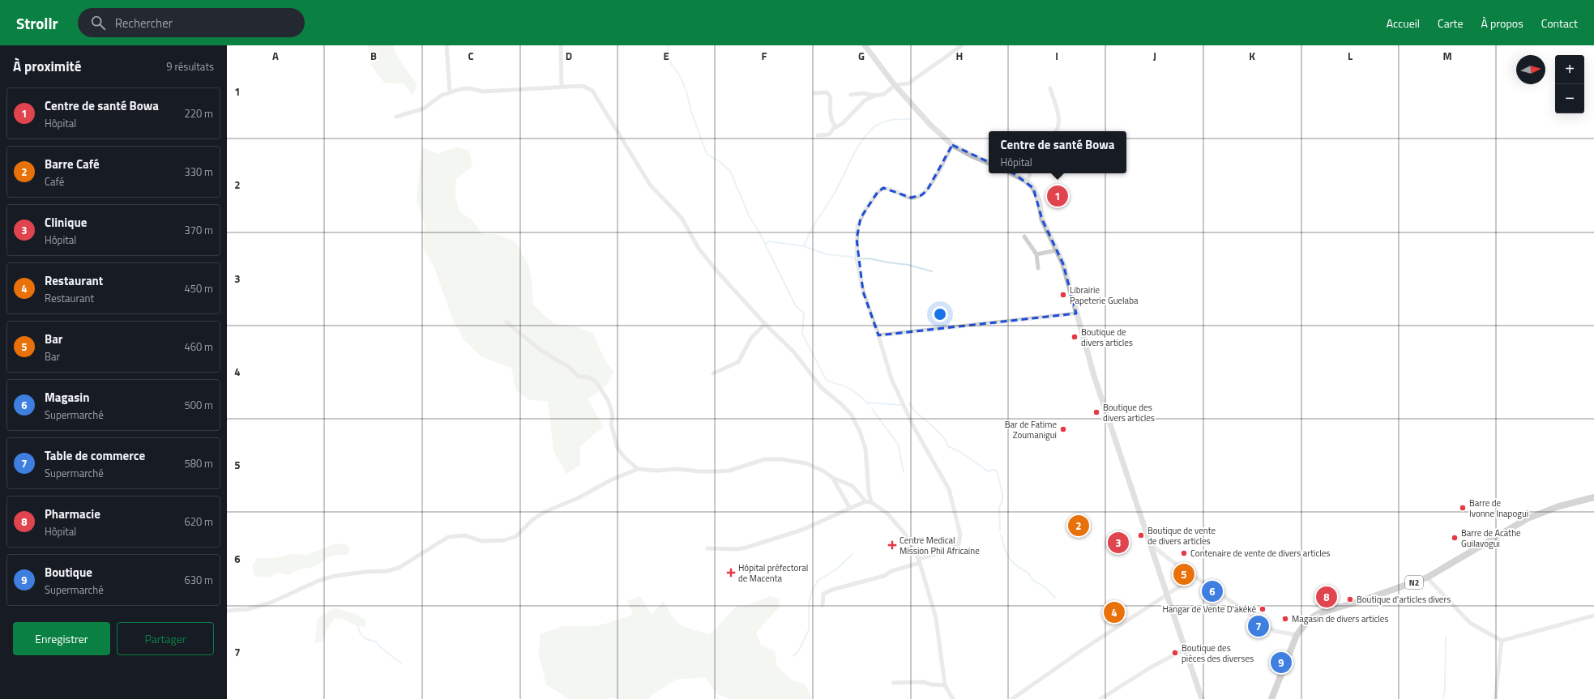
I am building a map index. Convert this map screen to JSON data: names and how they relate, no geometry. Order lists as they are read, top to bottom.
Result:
{
  "streets": {
    "highway": ["N2"]
  },
  "places": {
    "other": [
      "Librairie Papeterie Guelaba",
      "Boutique de divers articles",
      "Boutique des divers articles",
      "Bar de Fatime Zoumanigui",
      "Barre de Ivonne Inapogui",
      "Boutique de vente de divers articles",
      "Barre de Acathe Guilavogui",
      "Contenaire de vente de divers articles",
      "Boutique d'articles divers",
      "Hangar de Vente D'akéké",
      "Magasin de divers articles",
      "Boutique des pièces des diverses"
    ],
    "health": ["Centre Medical Mission Phil Africaine", "Hôpital préfectoral de Macenta"]
  },
  "north": "right",
  "page": {
    "header": "Strollr",
    "search": "Rechercher",
    "nav": [
      "Accueil",
      "Carte",
      "À propos",
      "Contact"
    ],
    "heading": ["À proximité", "9 résultats"],
    "map_buttons": ["+", "−"],
    "list": [
      {
        "mark": "1",
        "name": "Centre de santé Bowa",
        "note": "Hôpital",
        "value": "220 m"
      },
      {
        "mark": "2",
        "name": "Barre Café",
        "note": "Café",
        "value": "330 m"
      },
      {
        "mark": "3",
        "name": "Clinique",
        "note": "Hôpital",
        "value": "370 m"
      },
      {
        "mark": "4",
        "name": "Restaurant",
        "note": "Restaurant",
        "value": "450 m"
      },
      {
        "mark": "5",
        "name": "Bar",
        "note": "Bar",
        "value": "460 m"
      },
      {
        "mark": "6",
        "name": "Magasin",
        "note": "Supermarché",
        "value": "500 m"
      },
      {
        "mark": "7",
        "name": "Table de commerce",
        "note": "Supermarché",
        "value": "580 m"
      },
      {
        "mark": "8",
        "name": "Pharmacie",
        "note": "Hôpital",
        "value": "620 m"
      },
      {
        "mark": "9",
        "name": "Boutique",
        "note": "Supermarché",
        "value": "630 m"
      }
    ],
    "popup": ["Centre de santé Bowa", "Hôpital"],
    "pins": [
      "1",
      "2",
      "3",
      "5",
      "6",
      "8",
      "4",
      "7",
      "9"
    ],
    "buttons": ["Enregistrer", "Partager"]
  },
  "grid": {
    "columns": [
      "A",
      "B",
      "C",
      "D",
      "E",
      "F",
      "G",
      "H",
      "I",
      "J",
      "K",
      "L",
      "M"
    ],
    "rows": [
      "1",
      "2",
      "3",
      "4",
      "5",
      "6",
      "7"
    ]
  }
}
